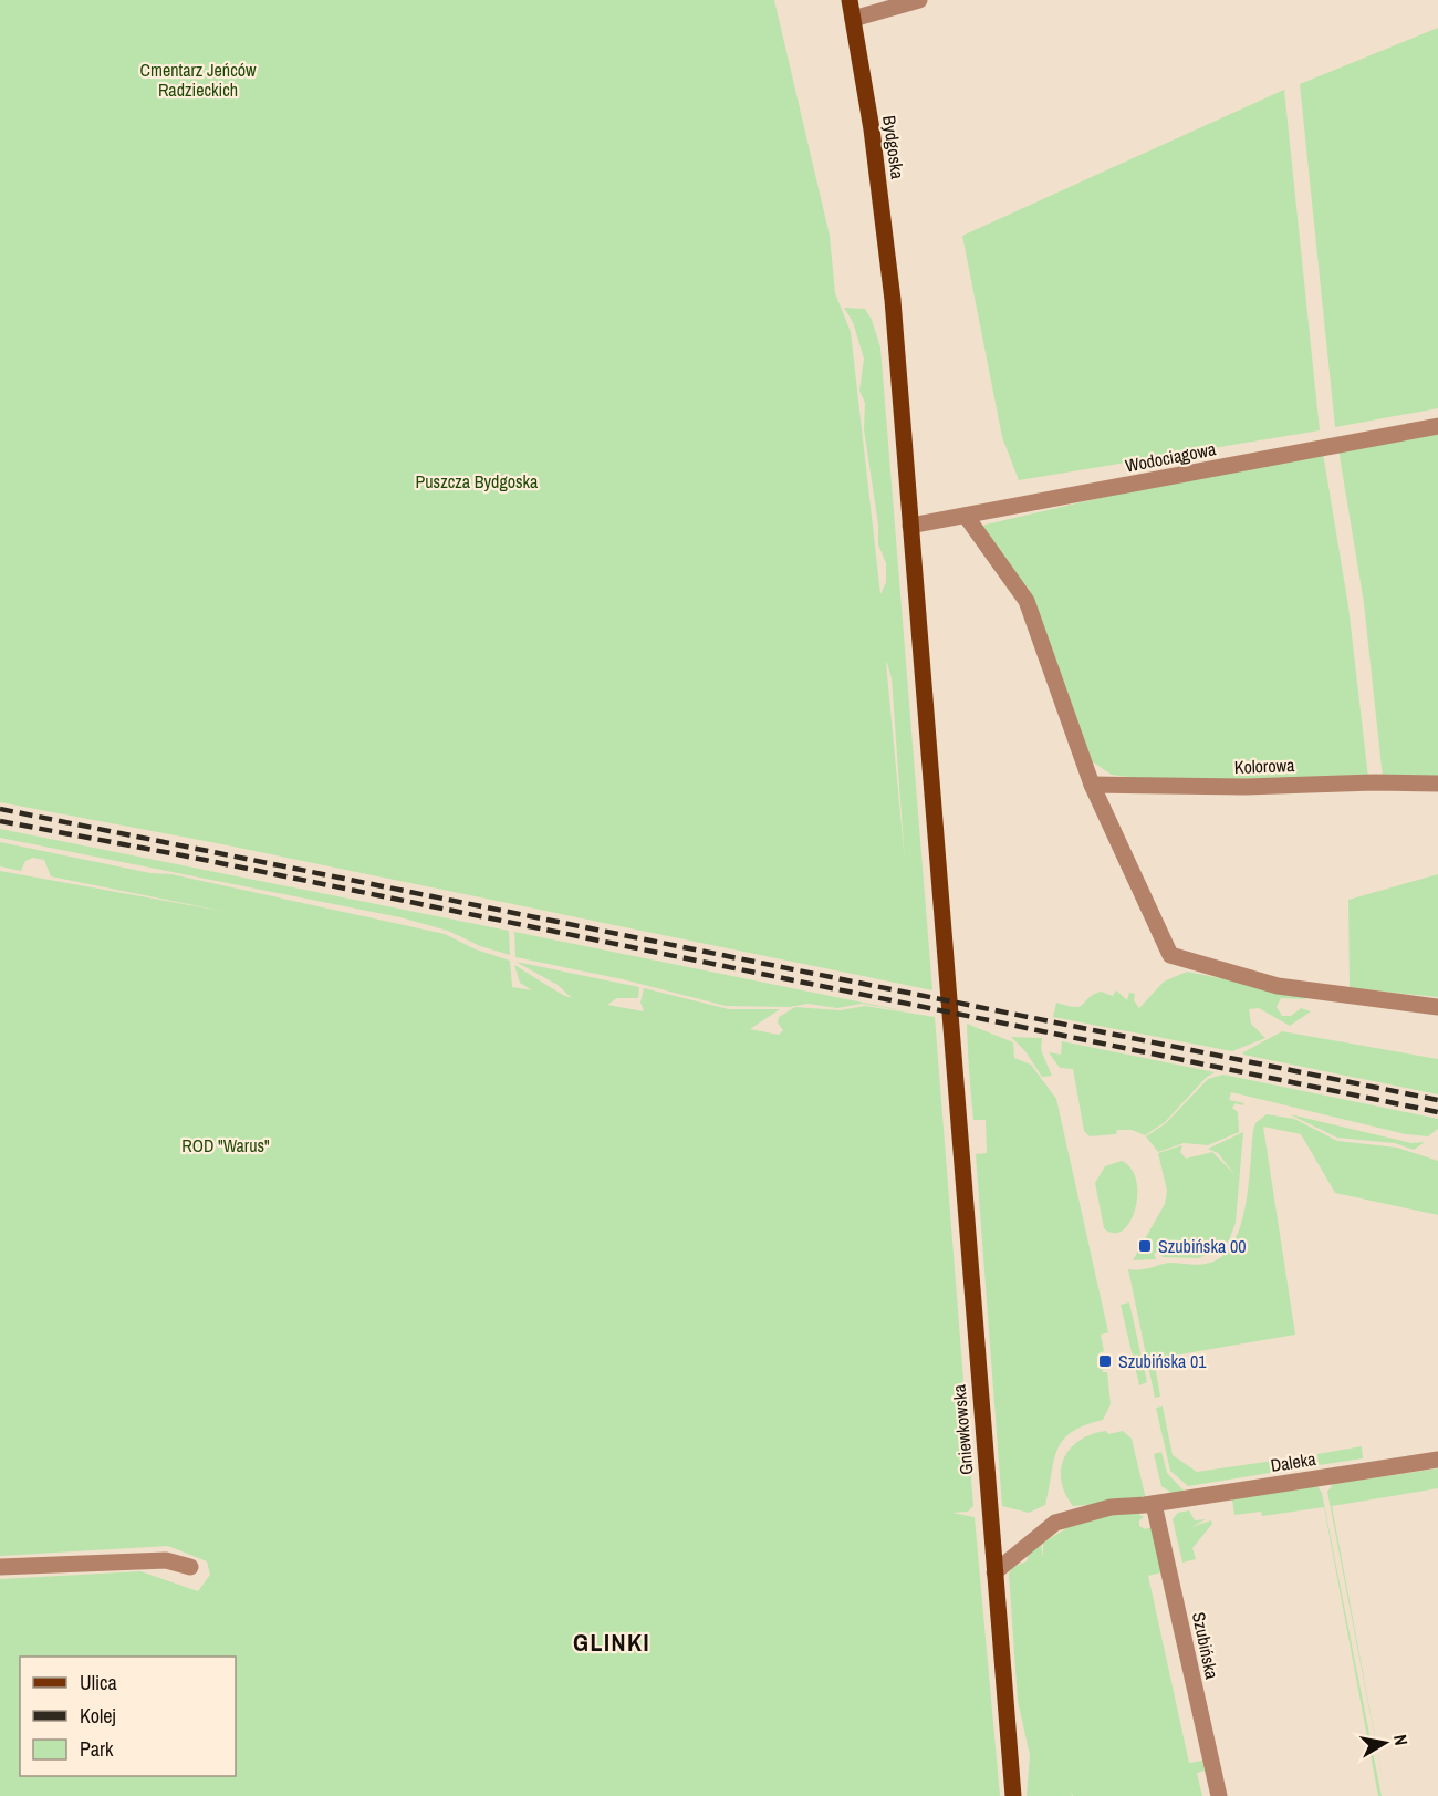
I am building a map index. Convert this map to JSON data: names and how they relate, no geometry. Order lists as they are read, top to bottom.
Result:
{
  "streets": {
    "main road": ["Bydgoska", "Gniewkowska"],
    "street": [
      "Wodociągowa",
      "Kolorowa",
      "Daleka",
      "Szubińska"
    ]
  },
  "crossings": [
    ["Bydgoska", "Wodociągowa"],
    ["Bydgoska", "Gniewkowska"],
    ["Wodociągowa", "Gniewkowska"],
    ["Gniewkowska", "Daleka"],
    ["Daleka", "Szubińska"]
  ],
  "districts": ["GLINKI"],
  "parks": ["Cmentarz Jeńców Radzieckich", "Puszcza Bydgoska", "ROD \"Warus\""],
  "places": {
    "transit": ["Szubińska 00", "Szubińska 01"]
  },
  "legend": ["Ulica", "Kolej", "Park"],
  "north": "right"
}
